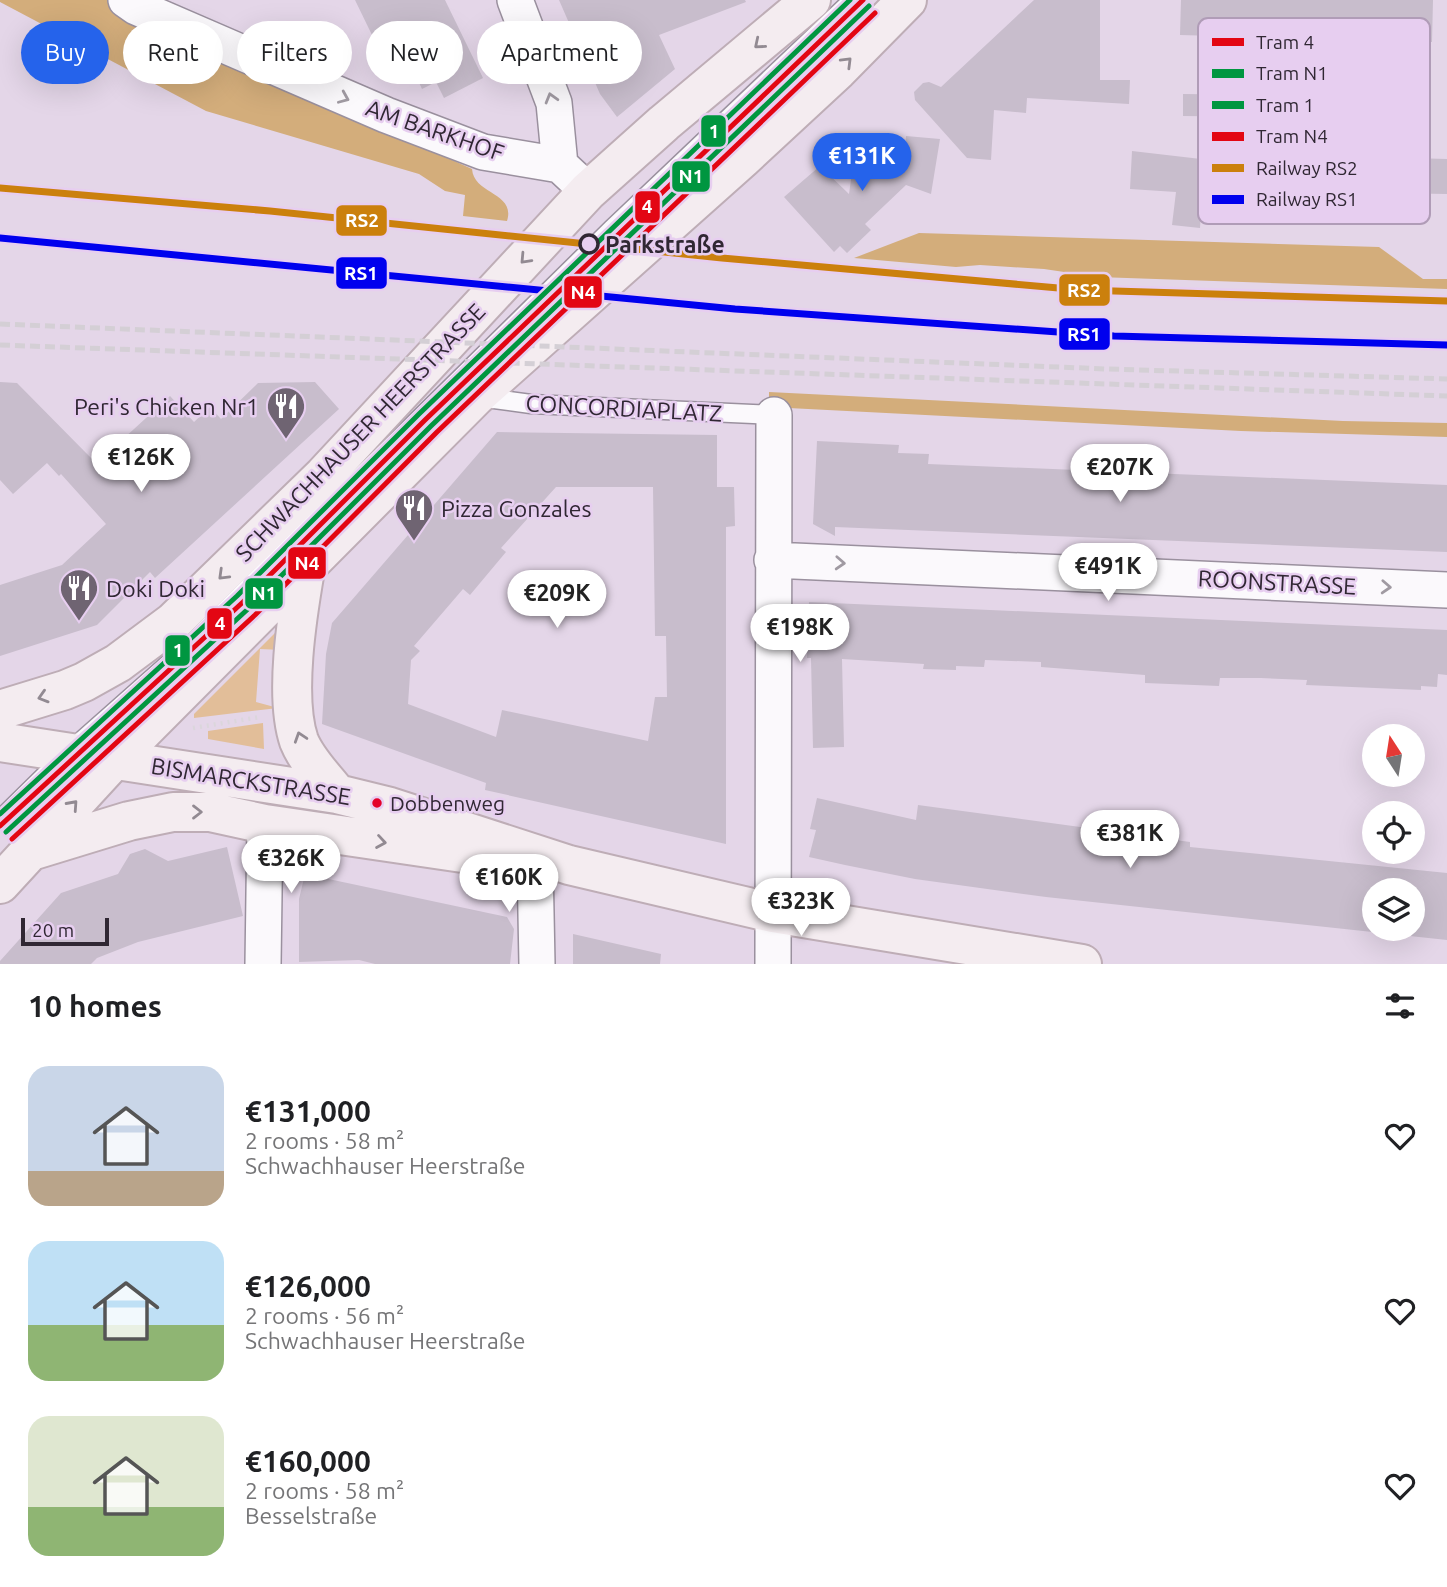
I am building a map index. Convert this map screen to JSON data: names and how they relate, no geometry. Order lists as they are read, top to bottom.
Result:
{
  "streets": {
    "main road": ["SCHWACHHAUSER HEERSTRASSE", "BISMARCKSTRASSE"],
    "street": ["AM BARKHOF", "ROONSTRASSE"],
    "lane": ["CONCORDIAPLATZ"]
  },
  "one_way": ["AM BARKHOF", "ROONSTRASSE"],
  "places": {
    "other": ["Parkstraße", "Dobbenweg"],
    "restaurant": ["Peri's Chicken Nr1", "Pizza Gonzales", "Doki Doki"]
  },
  "lines": [
    "tram line 4",
    "tram line 1",
    "tram line N1",
    "tram line N4",
    "rail line RS2",
    "rail line RS1"
  ],
  "legend": [
    "Tram 4",
    "Tram N1",
    "Tram 1",
    "Tram N4",
    "Railway RS2",
    "Railway RS1"
  ],
  "scale_bar": "20 m",
  "north": "top",
  "page": {
    "chip": [
      "Buy",
      "Rent",
      "Filters",
      "New",
      "Apartment"
    ],
    "price": [
      "€131K",
      "€126K",
      "€207K",
      "€491K",
      "€209K",
      "€198K",
      "€381K",
      "€326K",
      "€160K",
      "€323K"
    ],
    "scale": "20 m",
    "heading": "10 homes",
    "list": [
      {
        "name": "€131,000",
        "note": "2 rooms · 58 m² · Schwachhauser Heerstraße"
      },
      {
        "name": "€126,000",
        "note": "2 rooms · 56 m² · Schwachhauser Heerstraße"
      },
      {
        "name": "€160,000",
        "note": "2 rooms · 58 m² · Besselstraße"
      }
    ]
  }
}
